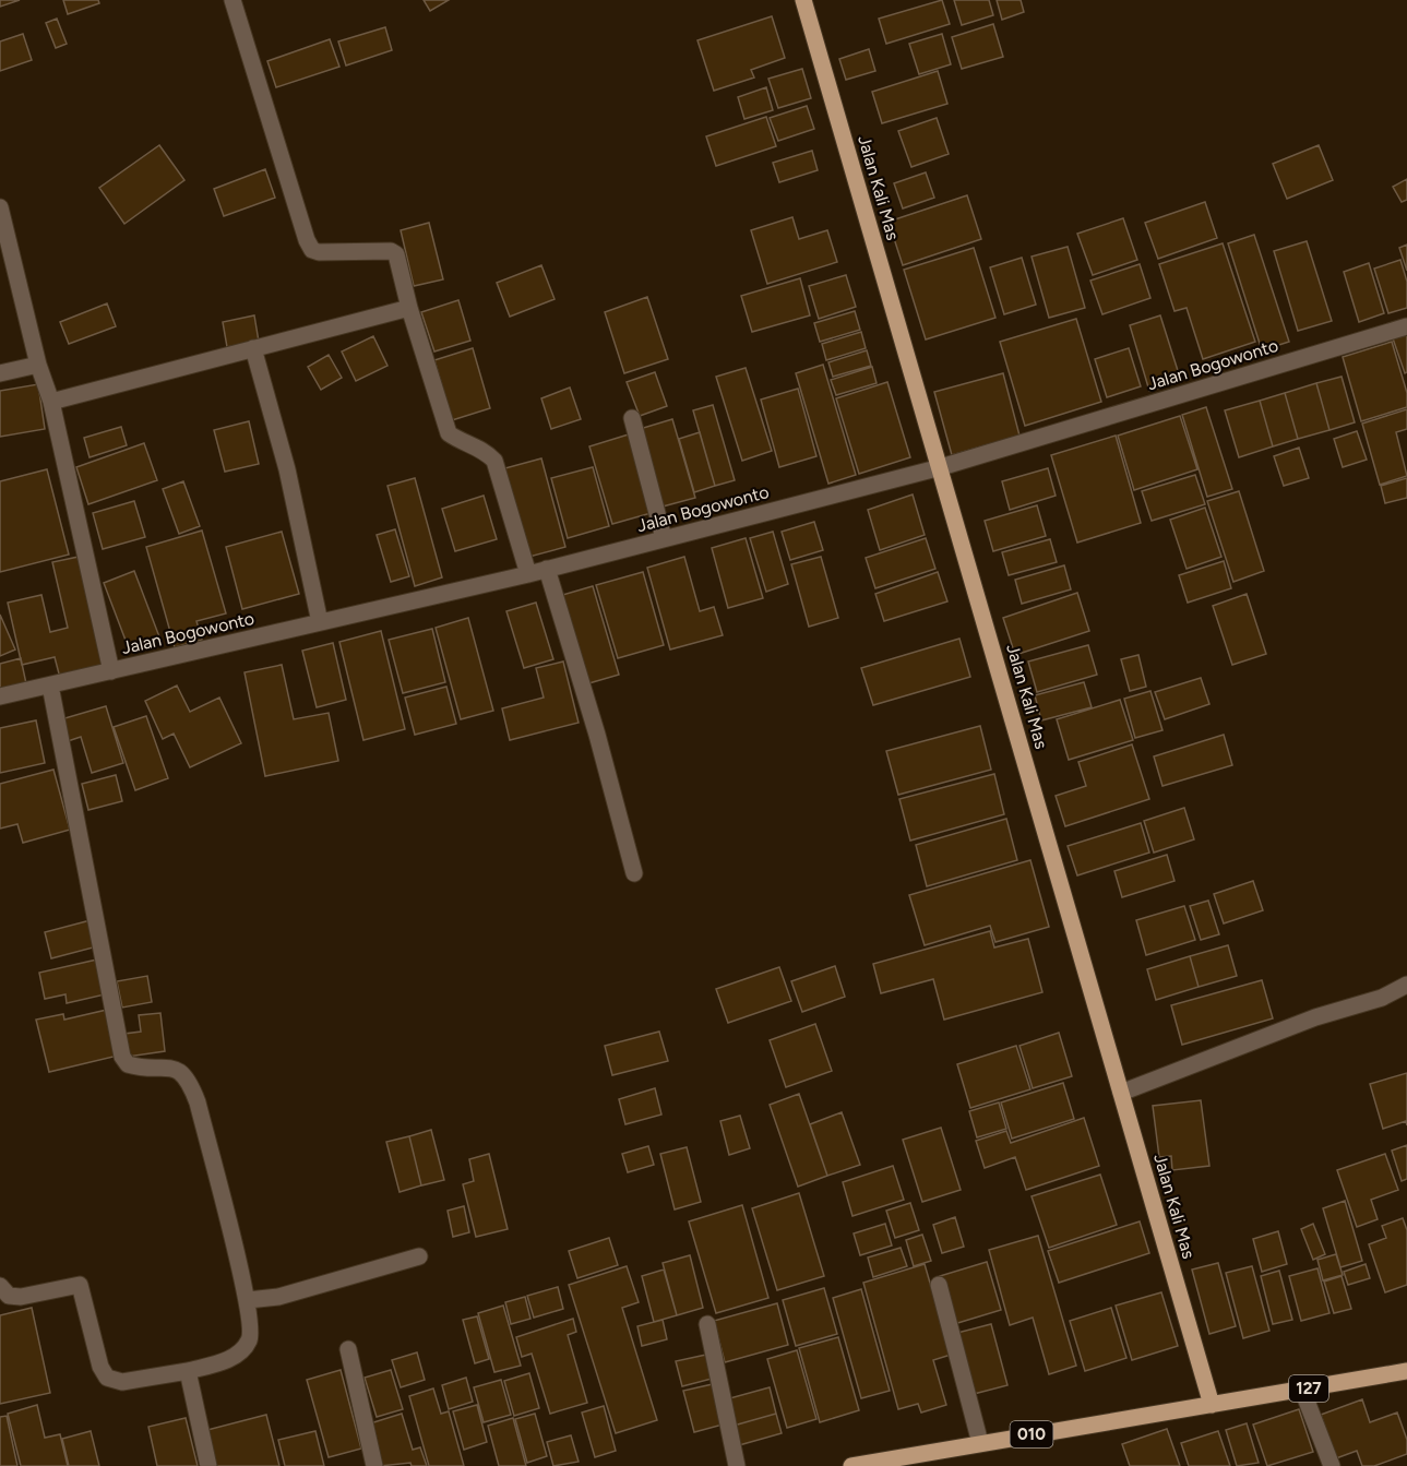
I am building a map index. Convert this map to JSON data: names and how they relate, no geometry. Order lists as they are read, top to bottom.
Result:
{
  "streets": {
    "main road": ["Jalan Kali Mas", "127", "010"],
    "street": ["Jalan Bogowonto"]
  },
  "crossings": [
    ["Jalan Kali Mas", "Jalan Bogowonto"],
    ["Jalan Kali Mas", "127"],
    ["Jalan Kali Mas", "010"],
    ["127", "010"]
  ]
}
